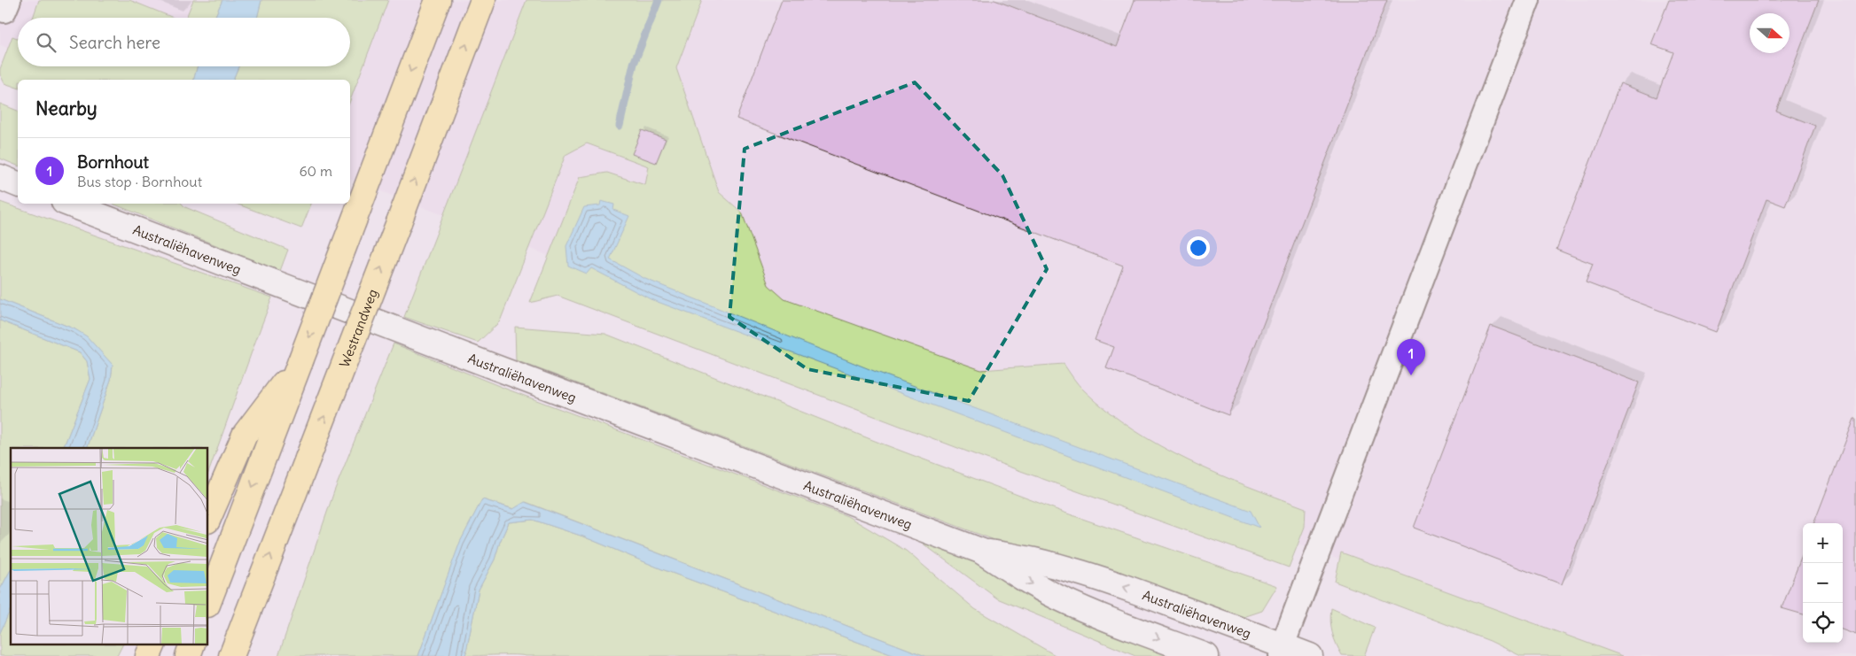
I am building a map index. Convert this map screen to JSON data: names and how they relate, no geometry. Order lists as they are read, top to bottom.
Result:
{
  "streets": {
    "highway": ["Westrandweg"],
    "street": ["Australiëhavenweg"]
  },
  "north": "right",
  "page": {
    "search": "Search here",
    "heading": "Nearby",
    "list": [
      {
        "mark": "1",
        "name": "Bornhout",
        "note": "Bus stop · Bornhout",
        "value": "60 m"
      }
    ],
    "pins": "1",
    "map_buttons": ["+", "−"]
  }
}
